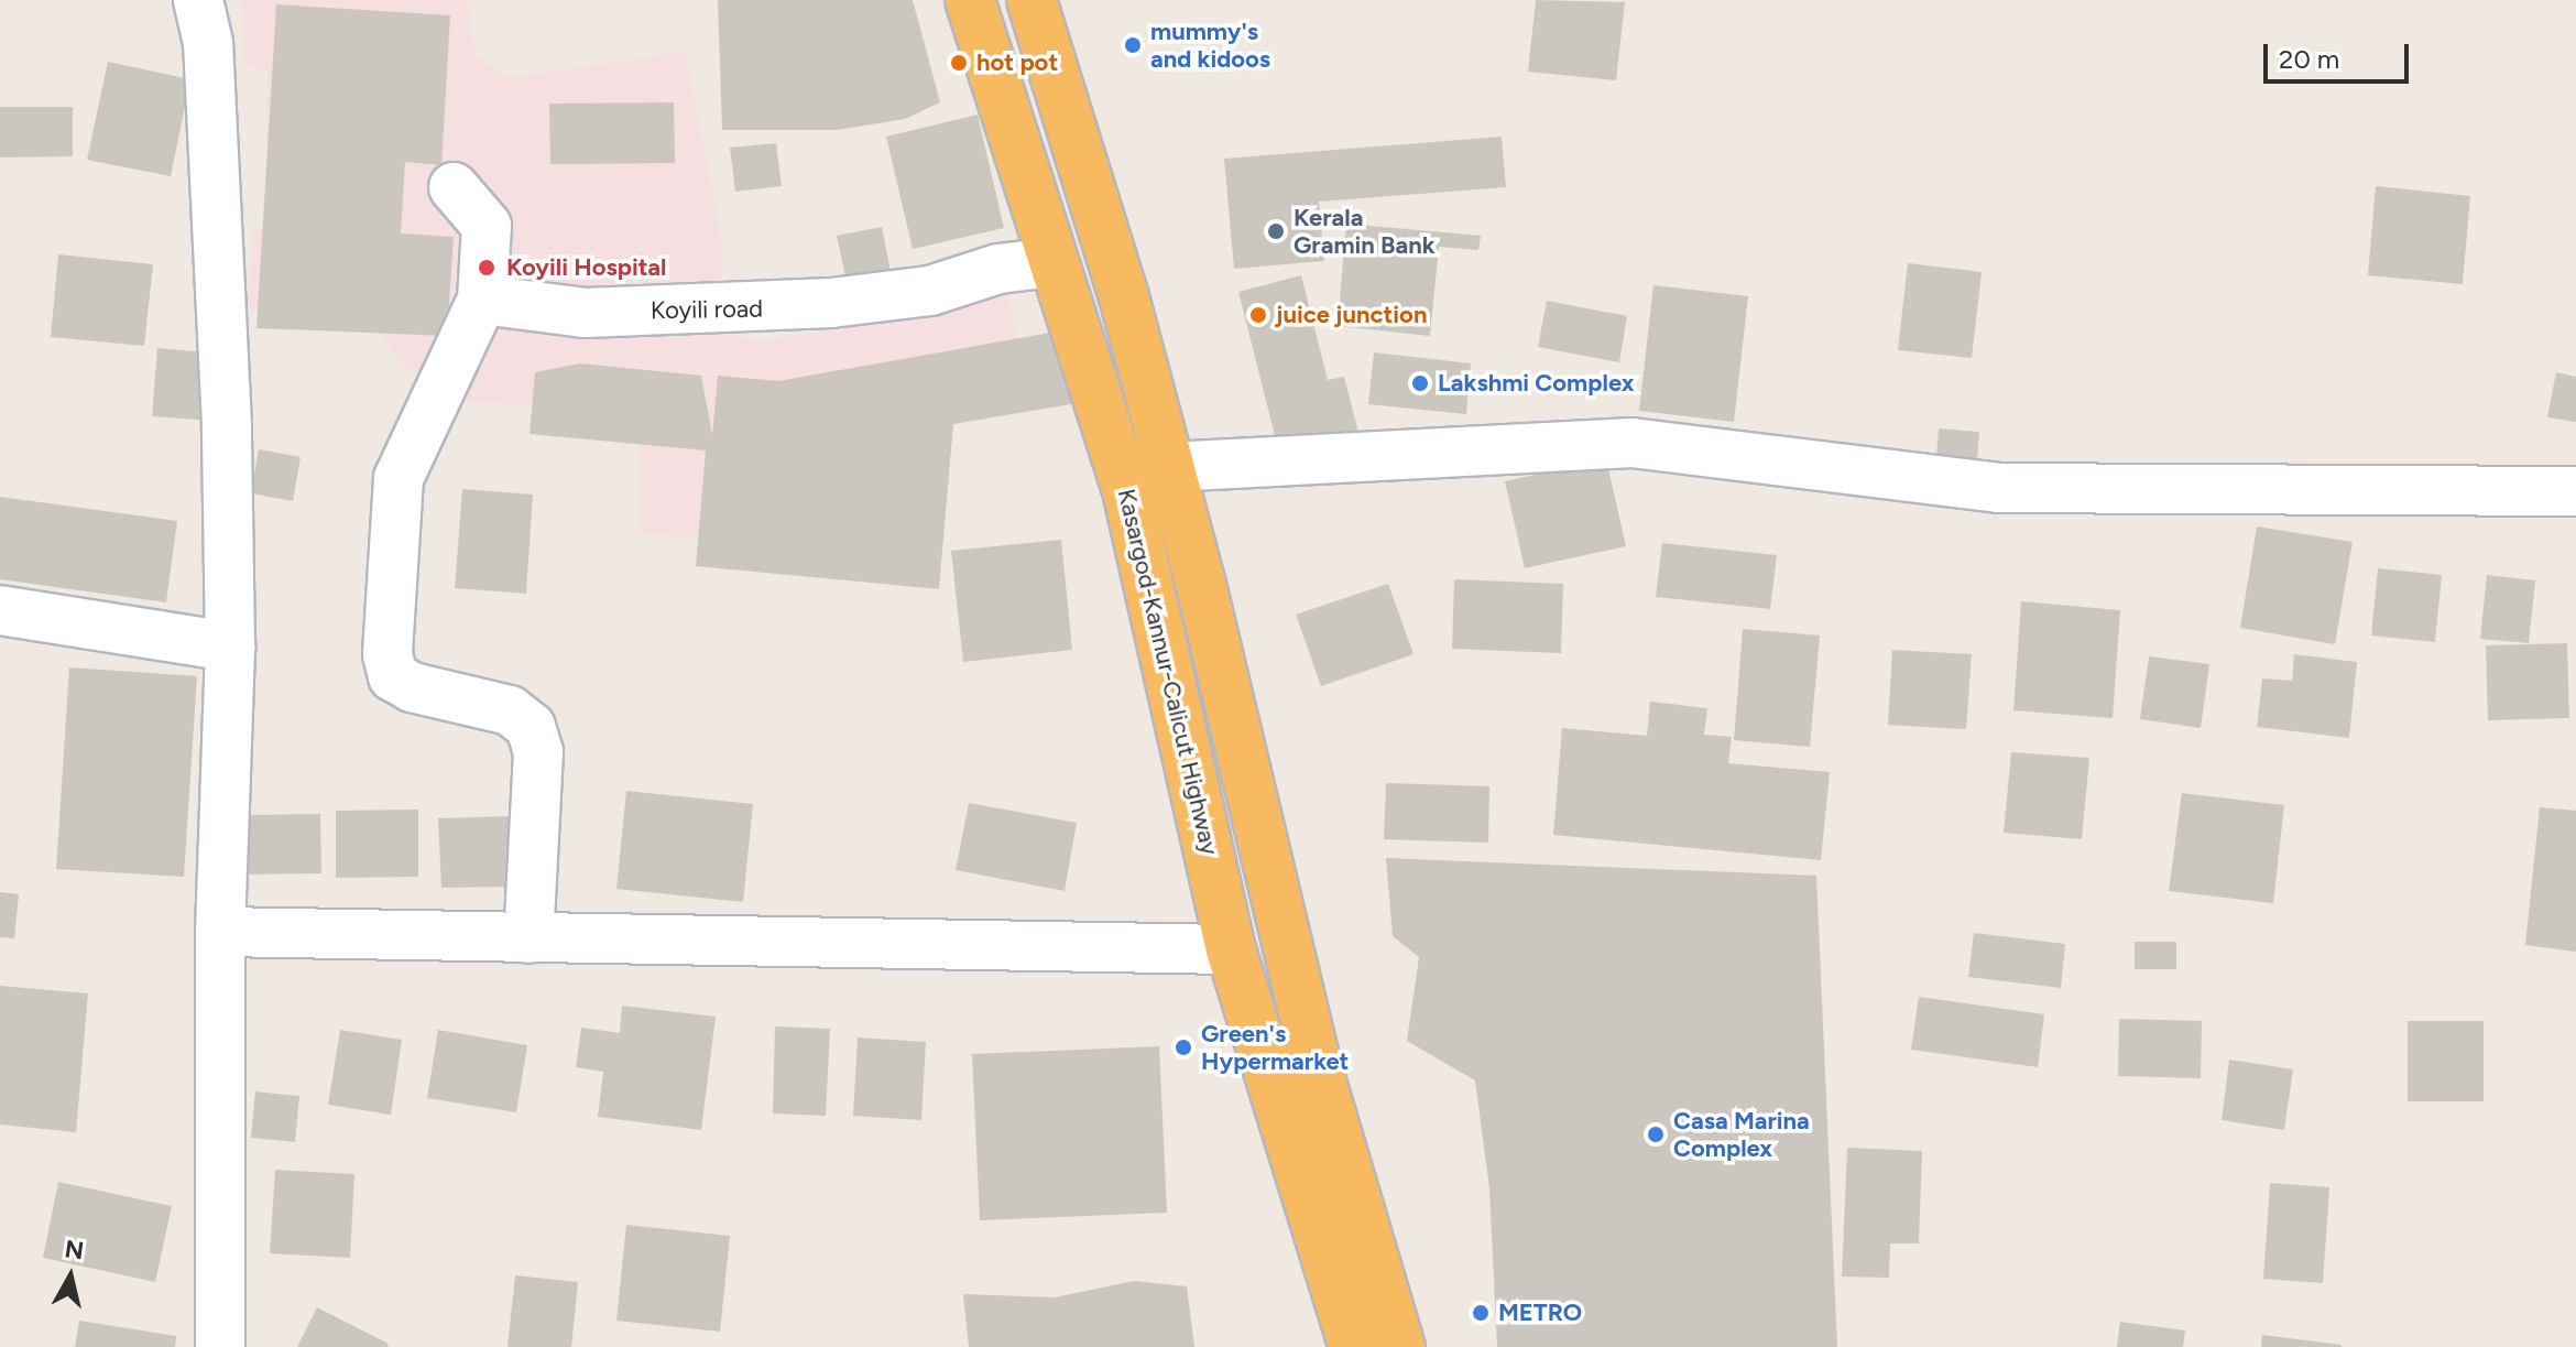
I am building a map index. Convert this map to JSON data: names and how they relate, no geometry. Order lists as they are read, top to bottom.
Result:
{
  "streets": {
    "highway": ["Kasargod-Kannur-Calicut Highway"],
    "street": ["Koyili road"]
  },
  "crossings": [
    ["Koyili road", "Kasargod-Kannur-Calicut Highway"]
  ],
  "places": [
    "mummy's and kidoos",
    "hot pot",
    "Kerala Gramin Bank",
    "Koyili Hospital",
    "juice junction",
    "Lakshmi Complex",
    "Green's Hypermarket",
    "Casa Marina Complex",
    "METRO"
  ],
  "scale_bar": "20 m",
  "north": "top"
}
